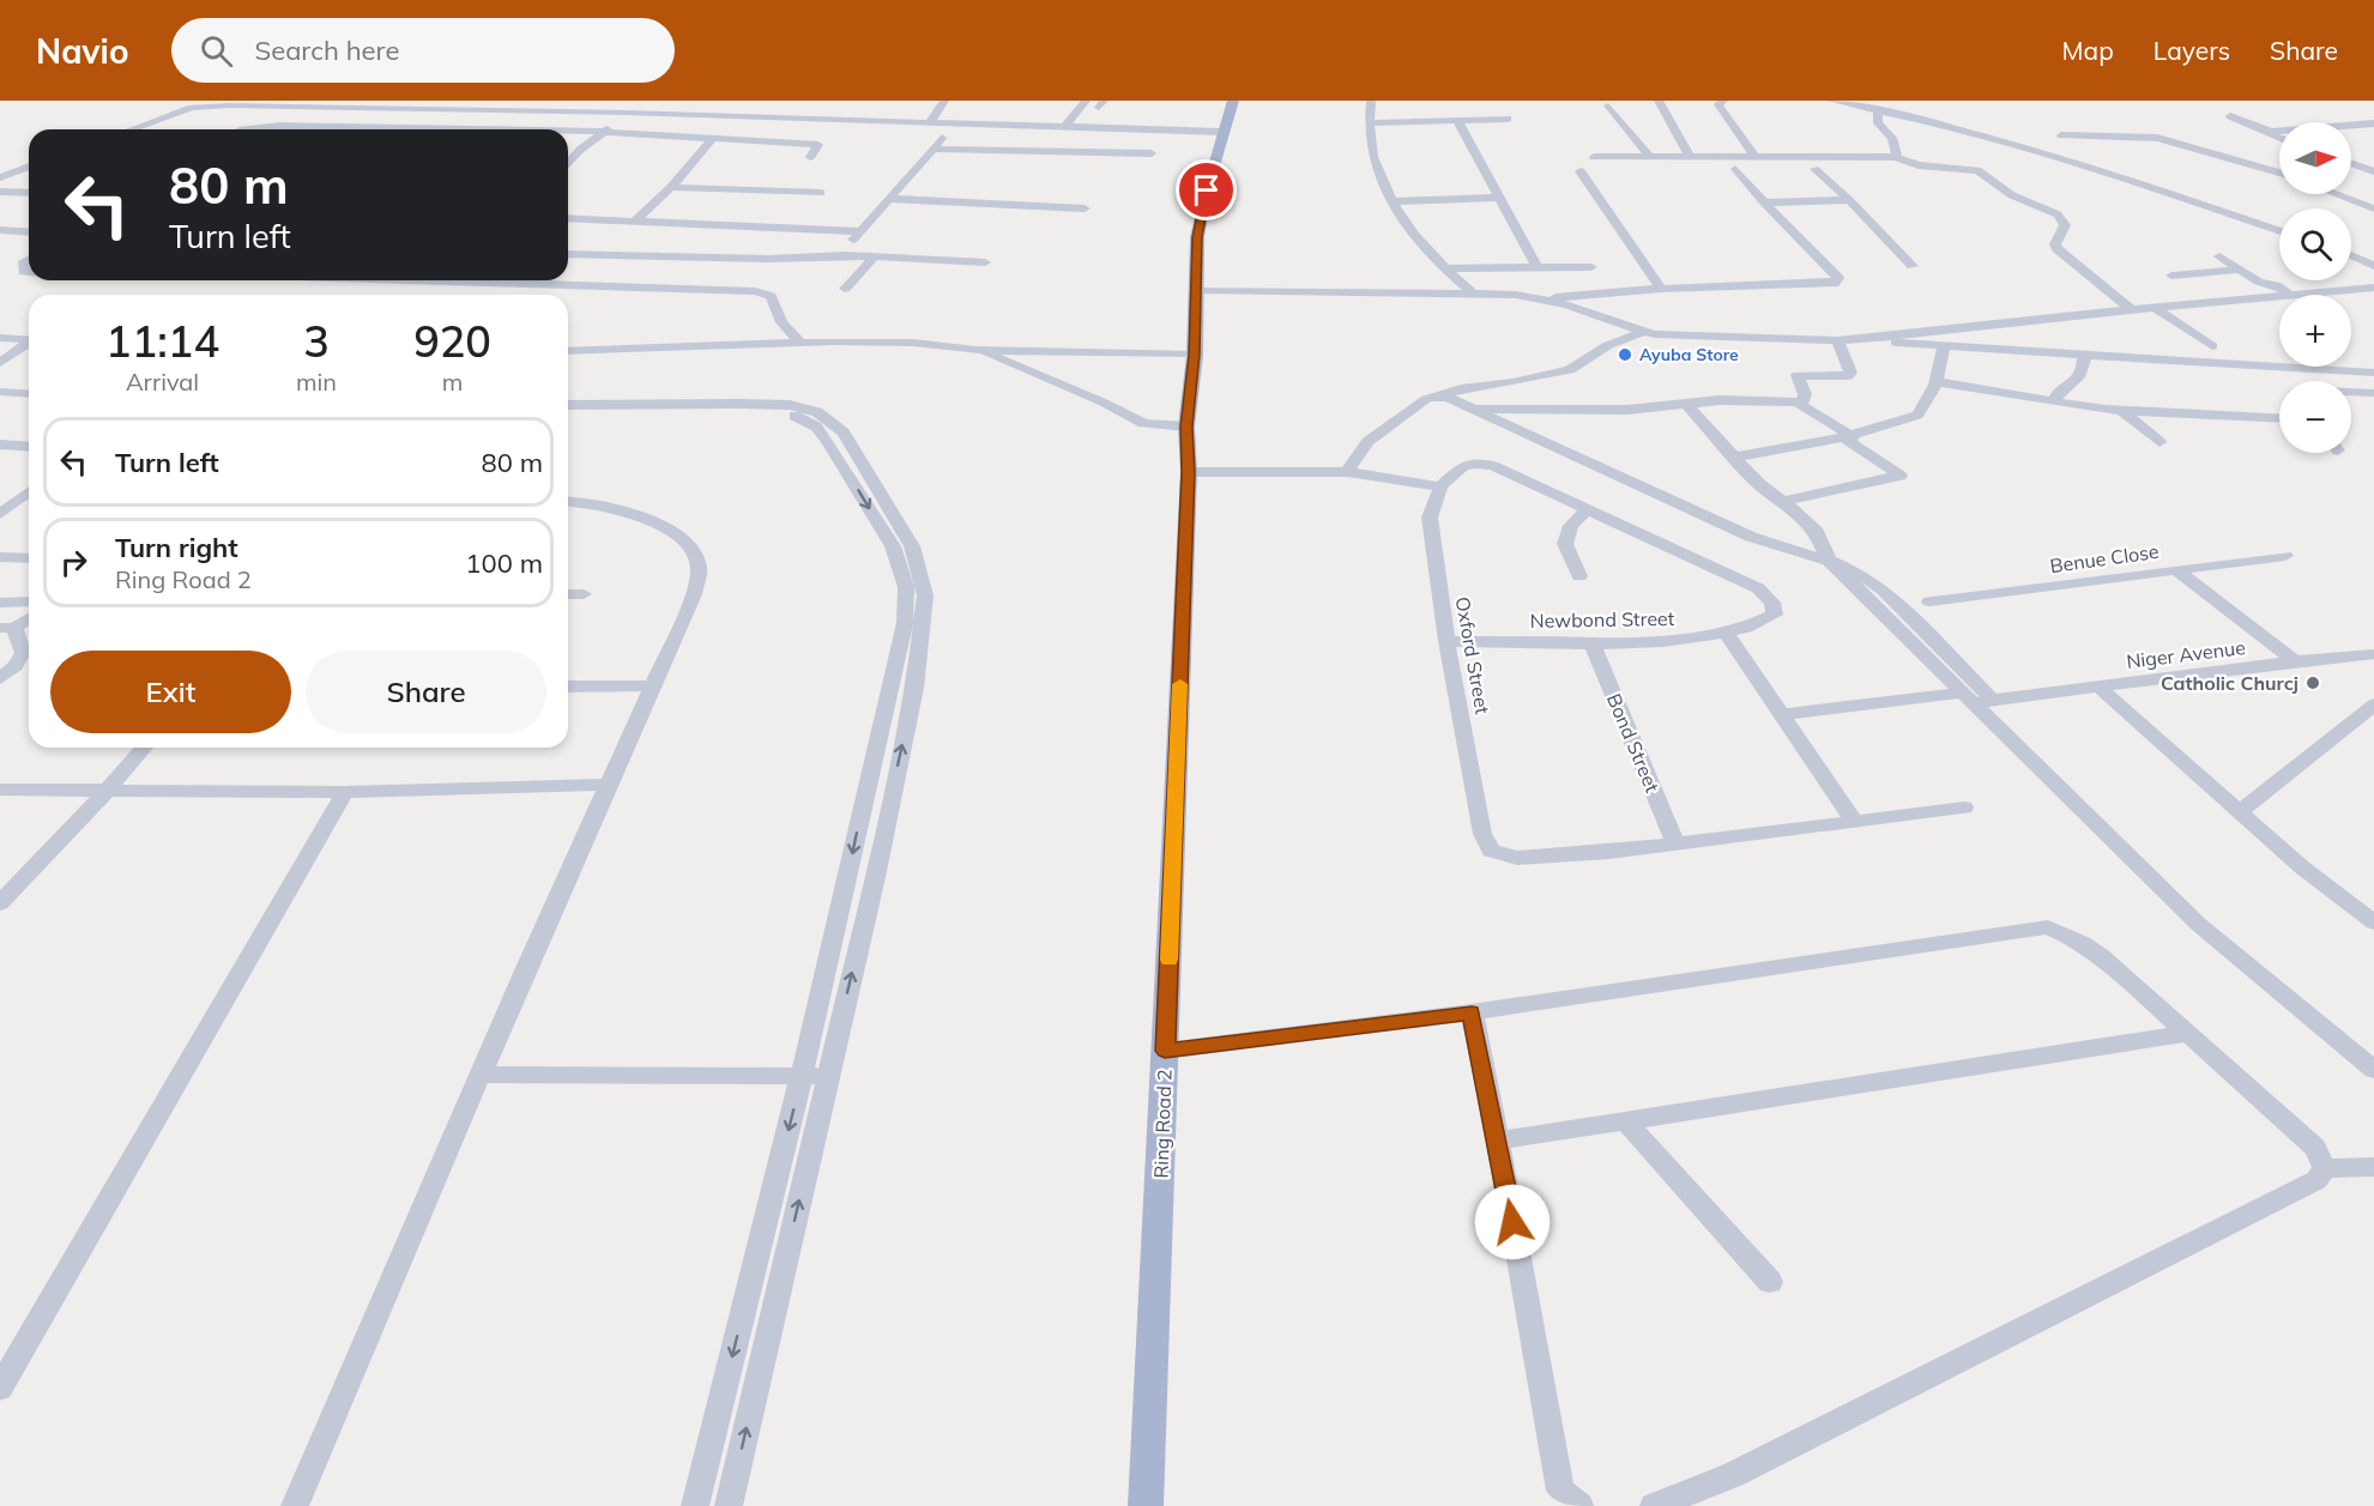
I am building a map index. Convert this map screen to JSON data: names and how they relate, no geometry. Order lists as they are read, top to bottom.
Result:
{
  "streets": {
    "main road": ["Ring Road 2"],
    "street": [
      "Benue Close",
      "Newbond Street",
      "Niger Avenue",
      "Oxford Street",
      "Bond Street"
    ]
  },
  "crossings": [
    ["Newbond Street", "Oxford Street"],
    ["Newbond Street", "Bond Street"],
    ["Oxford Street", "Bond Street"]
  ],
  "places": ["Ayuba Store", "Catholic Churcj"],
  "north": "right",
  "page": {
    "header": "Navio",
    "search": "Search here",
    "nav": ["Map", "Layers", "Share"],
    "map_buttons": ["+", "−"],
    "turn": ["80 m", "Turn left"],
    "eta": [
      "11:14",
      "Arrival",
      "3",
      "min",
      "920",
      "m"
    ],
    "list": [
      {
        "name": "Turn left",
        "value": "80 m"
      },
      {
        "name": "Turn right",
        "note": "Ring Road 2",
        "value": "100 m"
      }
    ],
    "buttons": ["Exit", "Share"]
  }
}
